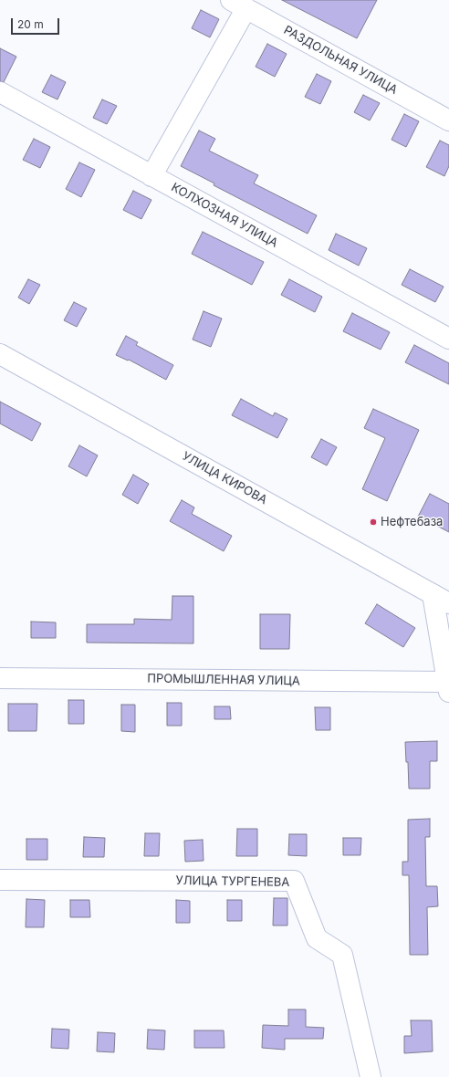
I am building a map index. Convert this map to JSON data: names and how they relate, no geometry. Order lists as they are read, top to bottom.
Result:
{
  "streets": {
    "street": [
      "РАЗДОЛЬНАЯ УЛИЦА",
      "КОЛХОЗНАЯ УЛИЦА",
      "УЛИЦА КИРОВА",
      "ПРОМЫШЛЕННАЯ УЛИЦА",
      "УЛИЦА ТУРГЕНЕВА"
    ]
  },
  "places": ["Нефтебаза"],
  "scale_bar": "20 m"
}
